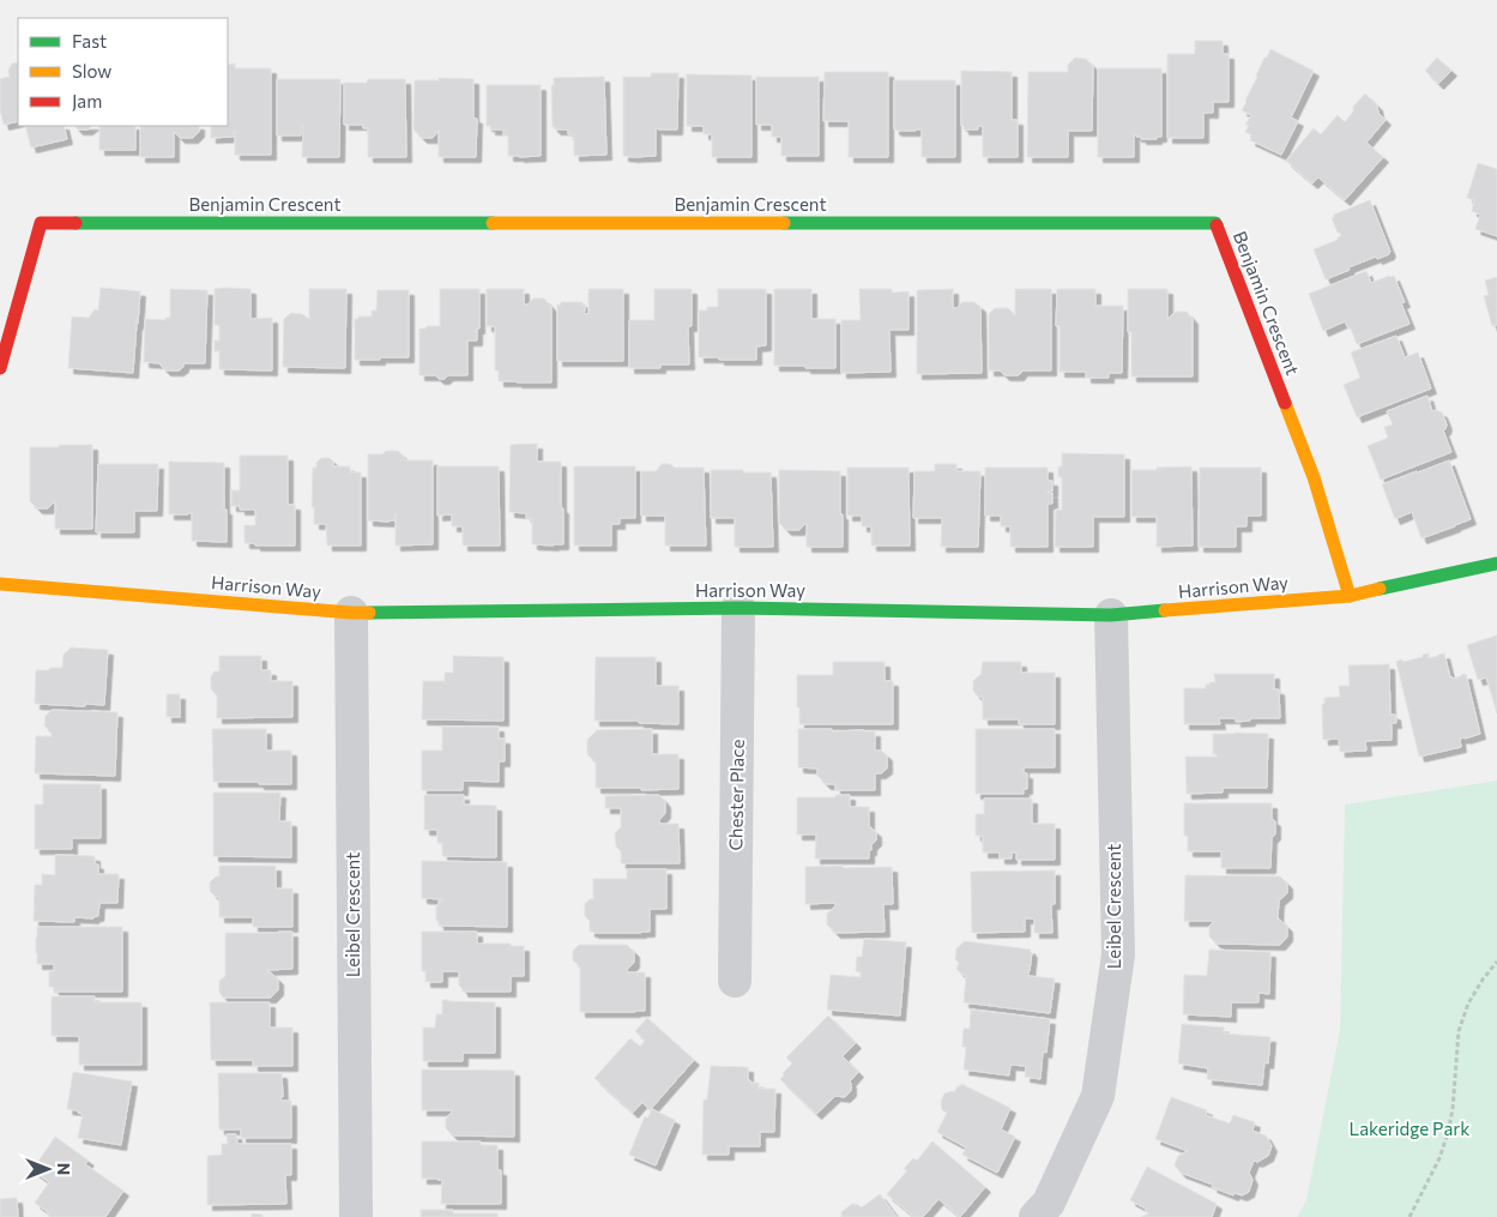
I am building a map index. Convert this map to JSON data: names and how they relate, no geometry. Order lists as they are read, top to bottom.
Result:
{
  "streets": {
    "street": [
      "Benjamin Crescent",
      "Harrison Way",
      "Chester Place",
      "Leibel Crescent"
    ]
  },
  "crossings": [
    ["Benjamin Crescent", "Harrison Way"],
    ["Harrison Way", "Chester Place"],
    ["Harrison Way", "Leibel Crescent"]
  ],
  "parks": ["Lakeridge Park"],
  "legend": ["Fast", "Slow", "Jam"],
  "north": "right"
}
